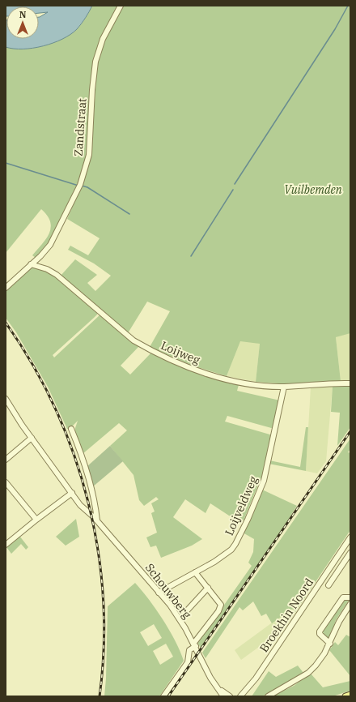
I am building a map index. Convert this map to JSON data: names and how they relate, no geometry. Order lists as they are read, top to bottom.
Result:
{
  "streets": {
    "street": [
      "Zandstraat",
      "Loijweg",
      "Loijveldweg",
      "Schouwberg",
      "Broekhin Noord"
    ]
  },
  "crossings": [
    ["Zandstraat", "Loijweg"],
    ["Loijweg", "Loijveldweg"],
    ["Loijveldweg", "Schouwberg"]
  ],
  "parks": ["Vuilbemden"],
  "north": "top"
}
